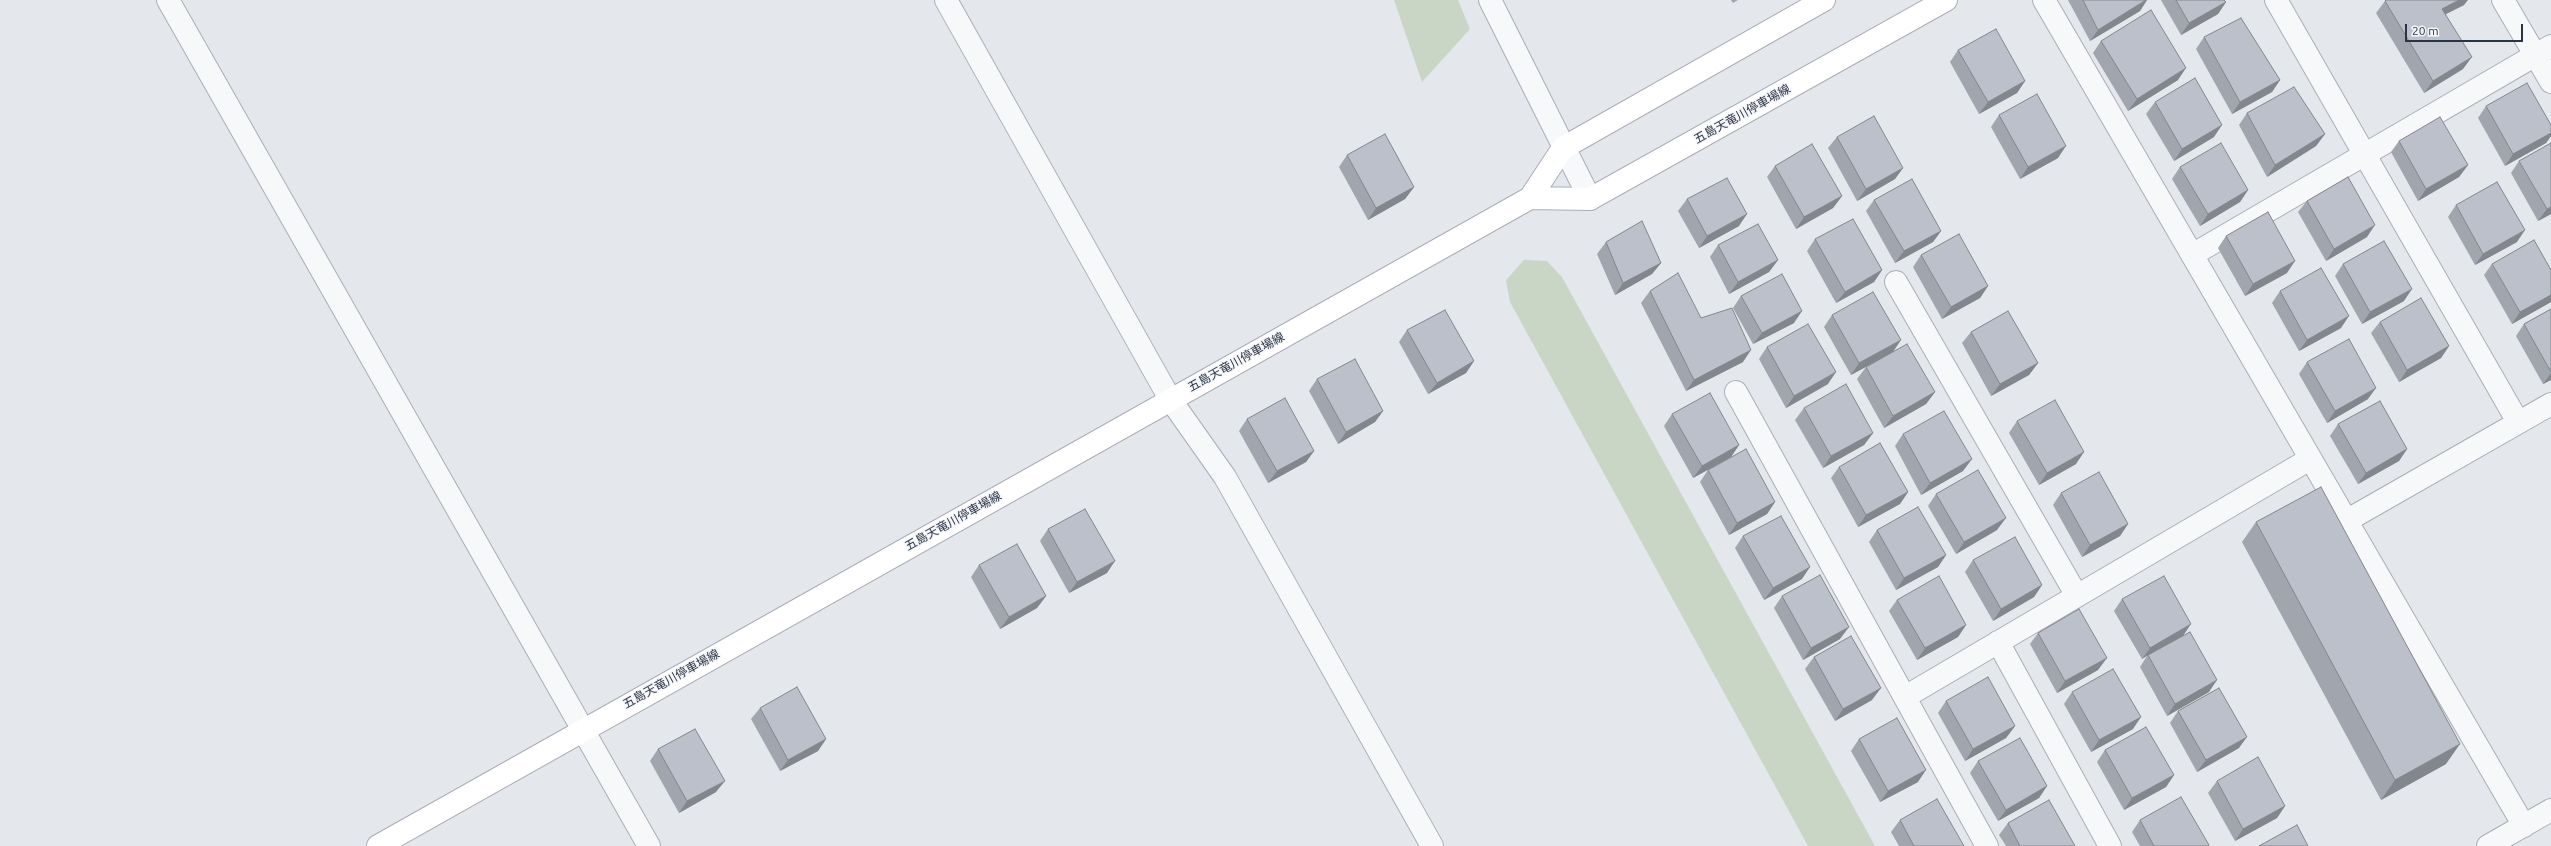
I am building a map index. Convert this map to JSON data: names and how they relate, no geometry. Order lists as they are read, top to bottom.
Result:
{
  "streets": {
    "main road": ["五島天竜川停車場線"]
  },
  "scale_bar": "20 m"
}
